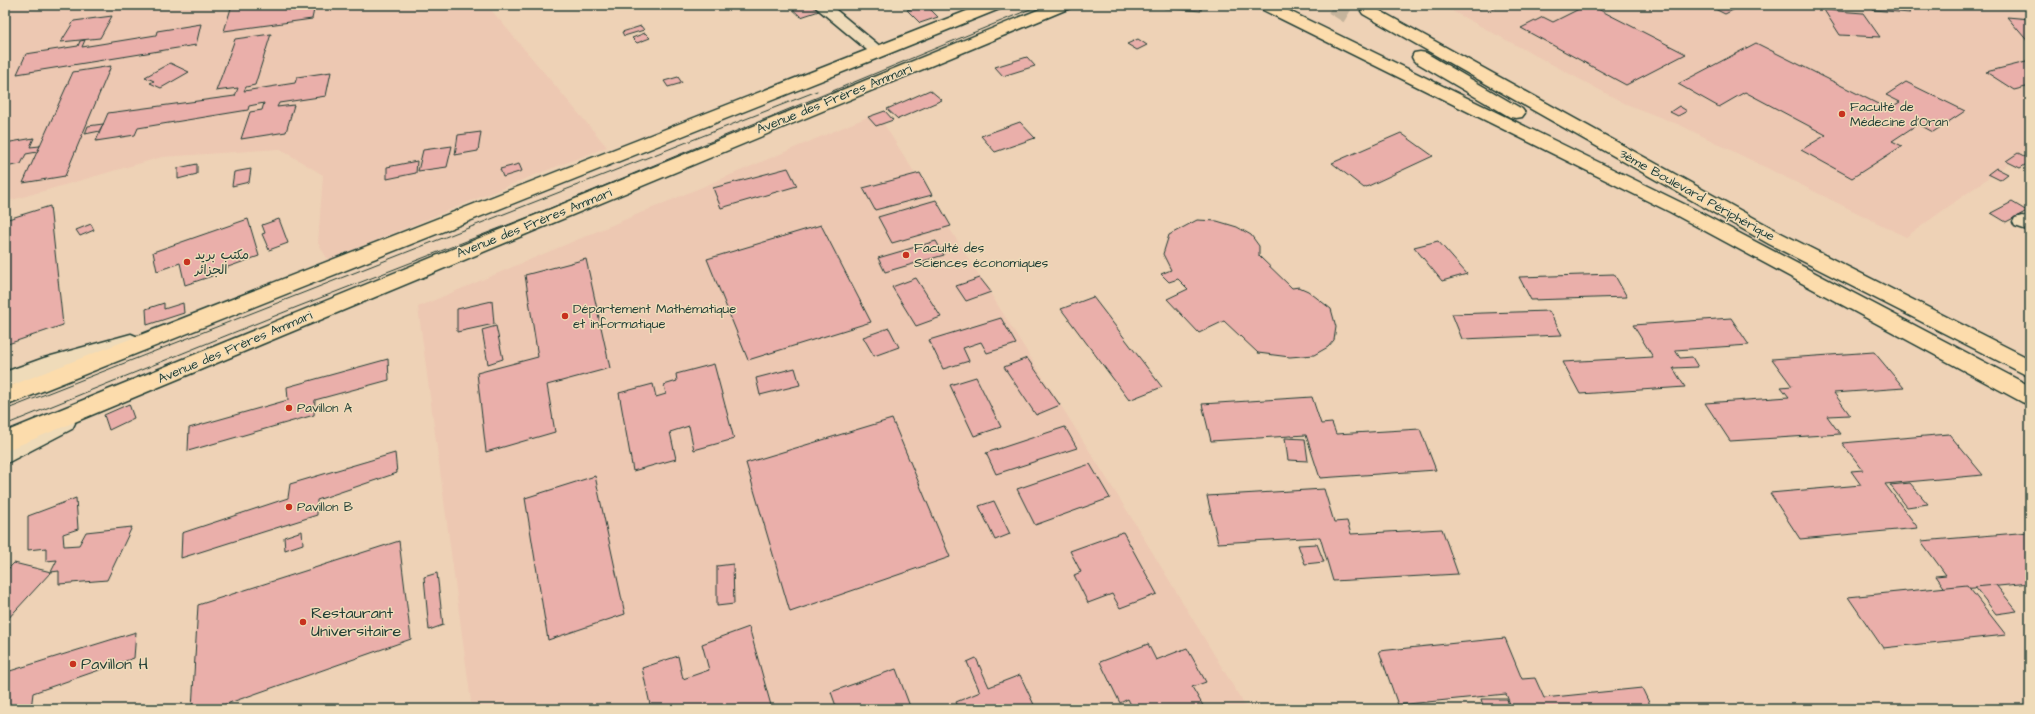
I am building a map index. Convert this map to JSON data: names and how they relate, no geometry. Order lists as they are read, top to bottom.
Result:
{
  "streets": {
    "main road": ["Avenue des Frères Ammari", "3ème Boulevard Périphérique"]
  },
  "places": [
    "Faculté de Médecine d'Oran",
    "Faculté des Sciences économiques",
    "مكتب بريد الجزائر",
    "Département Mathématique et informatique",
    "Pavillon A",
    "Pavillon B",
    "Restaurant Universitaire",
    "Pavillon H"
  ]
}
